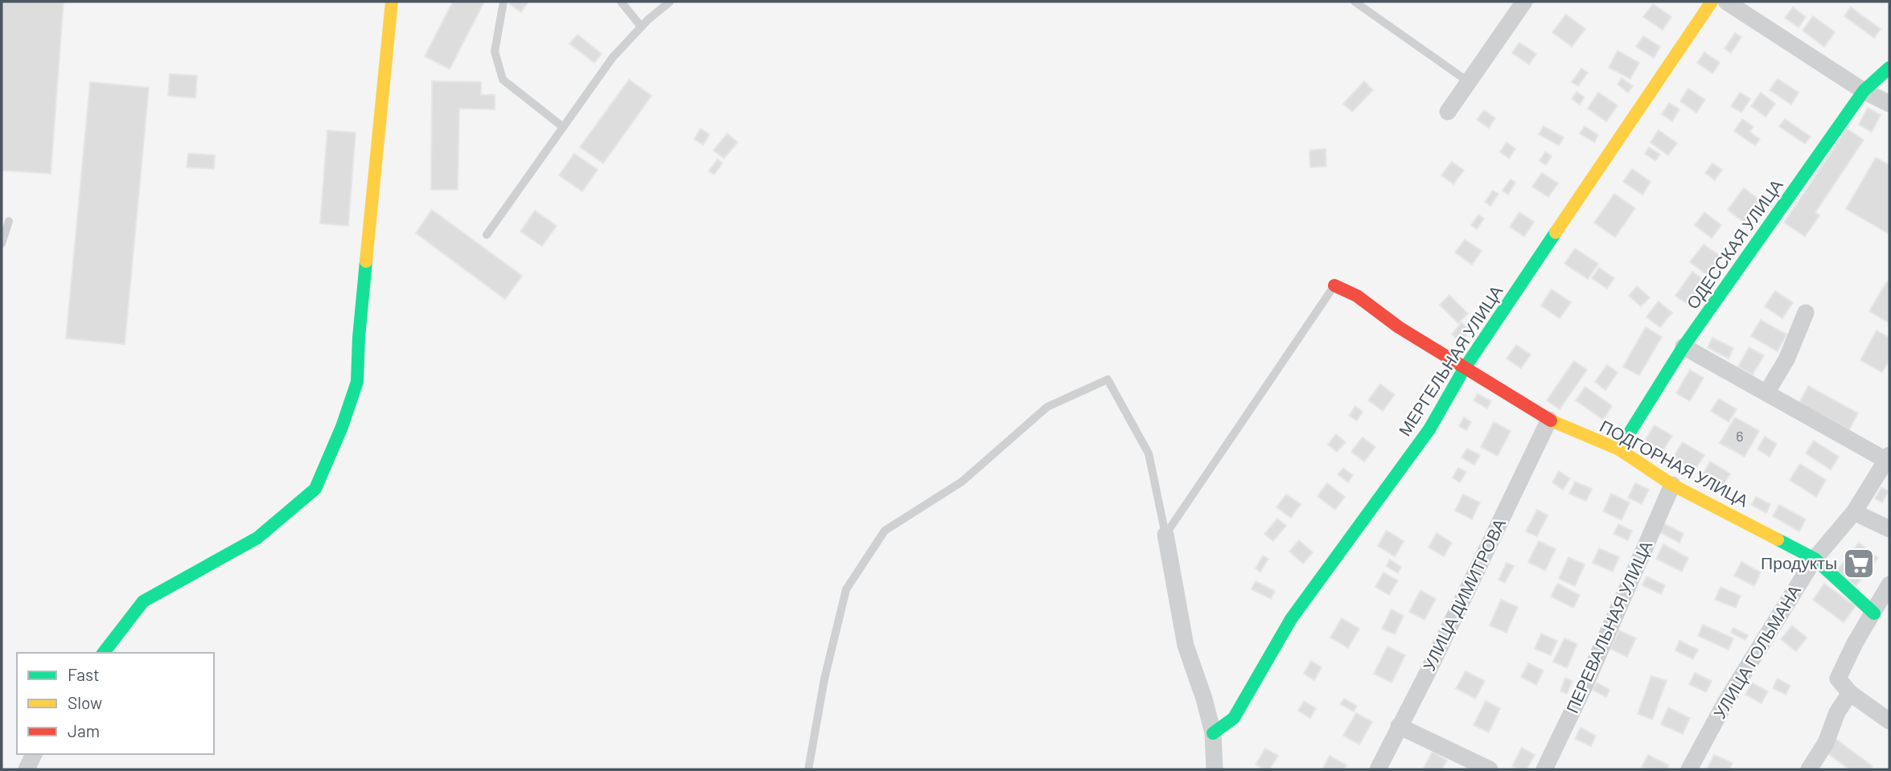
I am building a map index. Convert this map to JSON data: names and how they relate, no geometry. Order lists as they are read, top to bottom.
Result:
{
  "streets": {
    "street": [
      "ОДЕССКАЯ УЛИЦА",
      "МЕРГЕЛЬНАЯ УЛИЦА",
      "ПОДГОРНАЯ УЛИЦА",
      "УЛИЦА ДИМИТРОВА",
      "ПЕРЕВАЛЬНАЯ УЛИЦА",
      "УЛИЦА ГОЛЬМАНА"
    ]
  },
  "crossings": [
    ["ОДЕССКАЯ УЛИЦА", "ПОДГОРНАЯ УЛИЦА"],
    ["МЕРГЕЛЬНАЯ УЛИЦА", "ПОДГОРНАЯ УЛИЦА"],
    ["ПОДГОРНАЯ УЛИЦА", "УЛИЦА ДИМИТРОВА"],
    ["ПОДГОРНАЯ УЛИЦА", "ПЕРЕВАЛЬНАЯ УЛИЦА"],
    ["ПОДГОРНАЯ УЛИЦА", "УЛИЦА ГОЛЬМАНА"]
  ],
  "places": {
    "supermarket": ["Продукты"]
  },
  "house_numbers": ["6"],
  "legend": ["Fast", "Slow", "Jam"]
}
